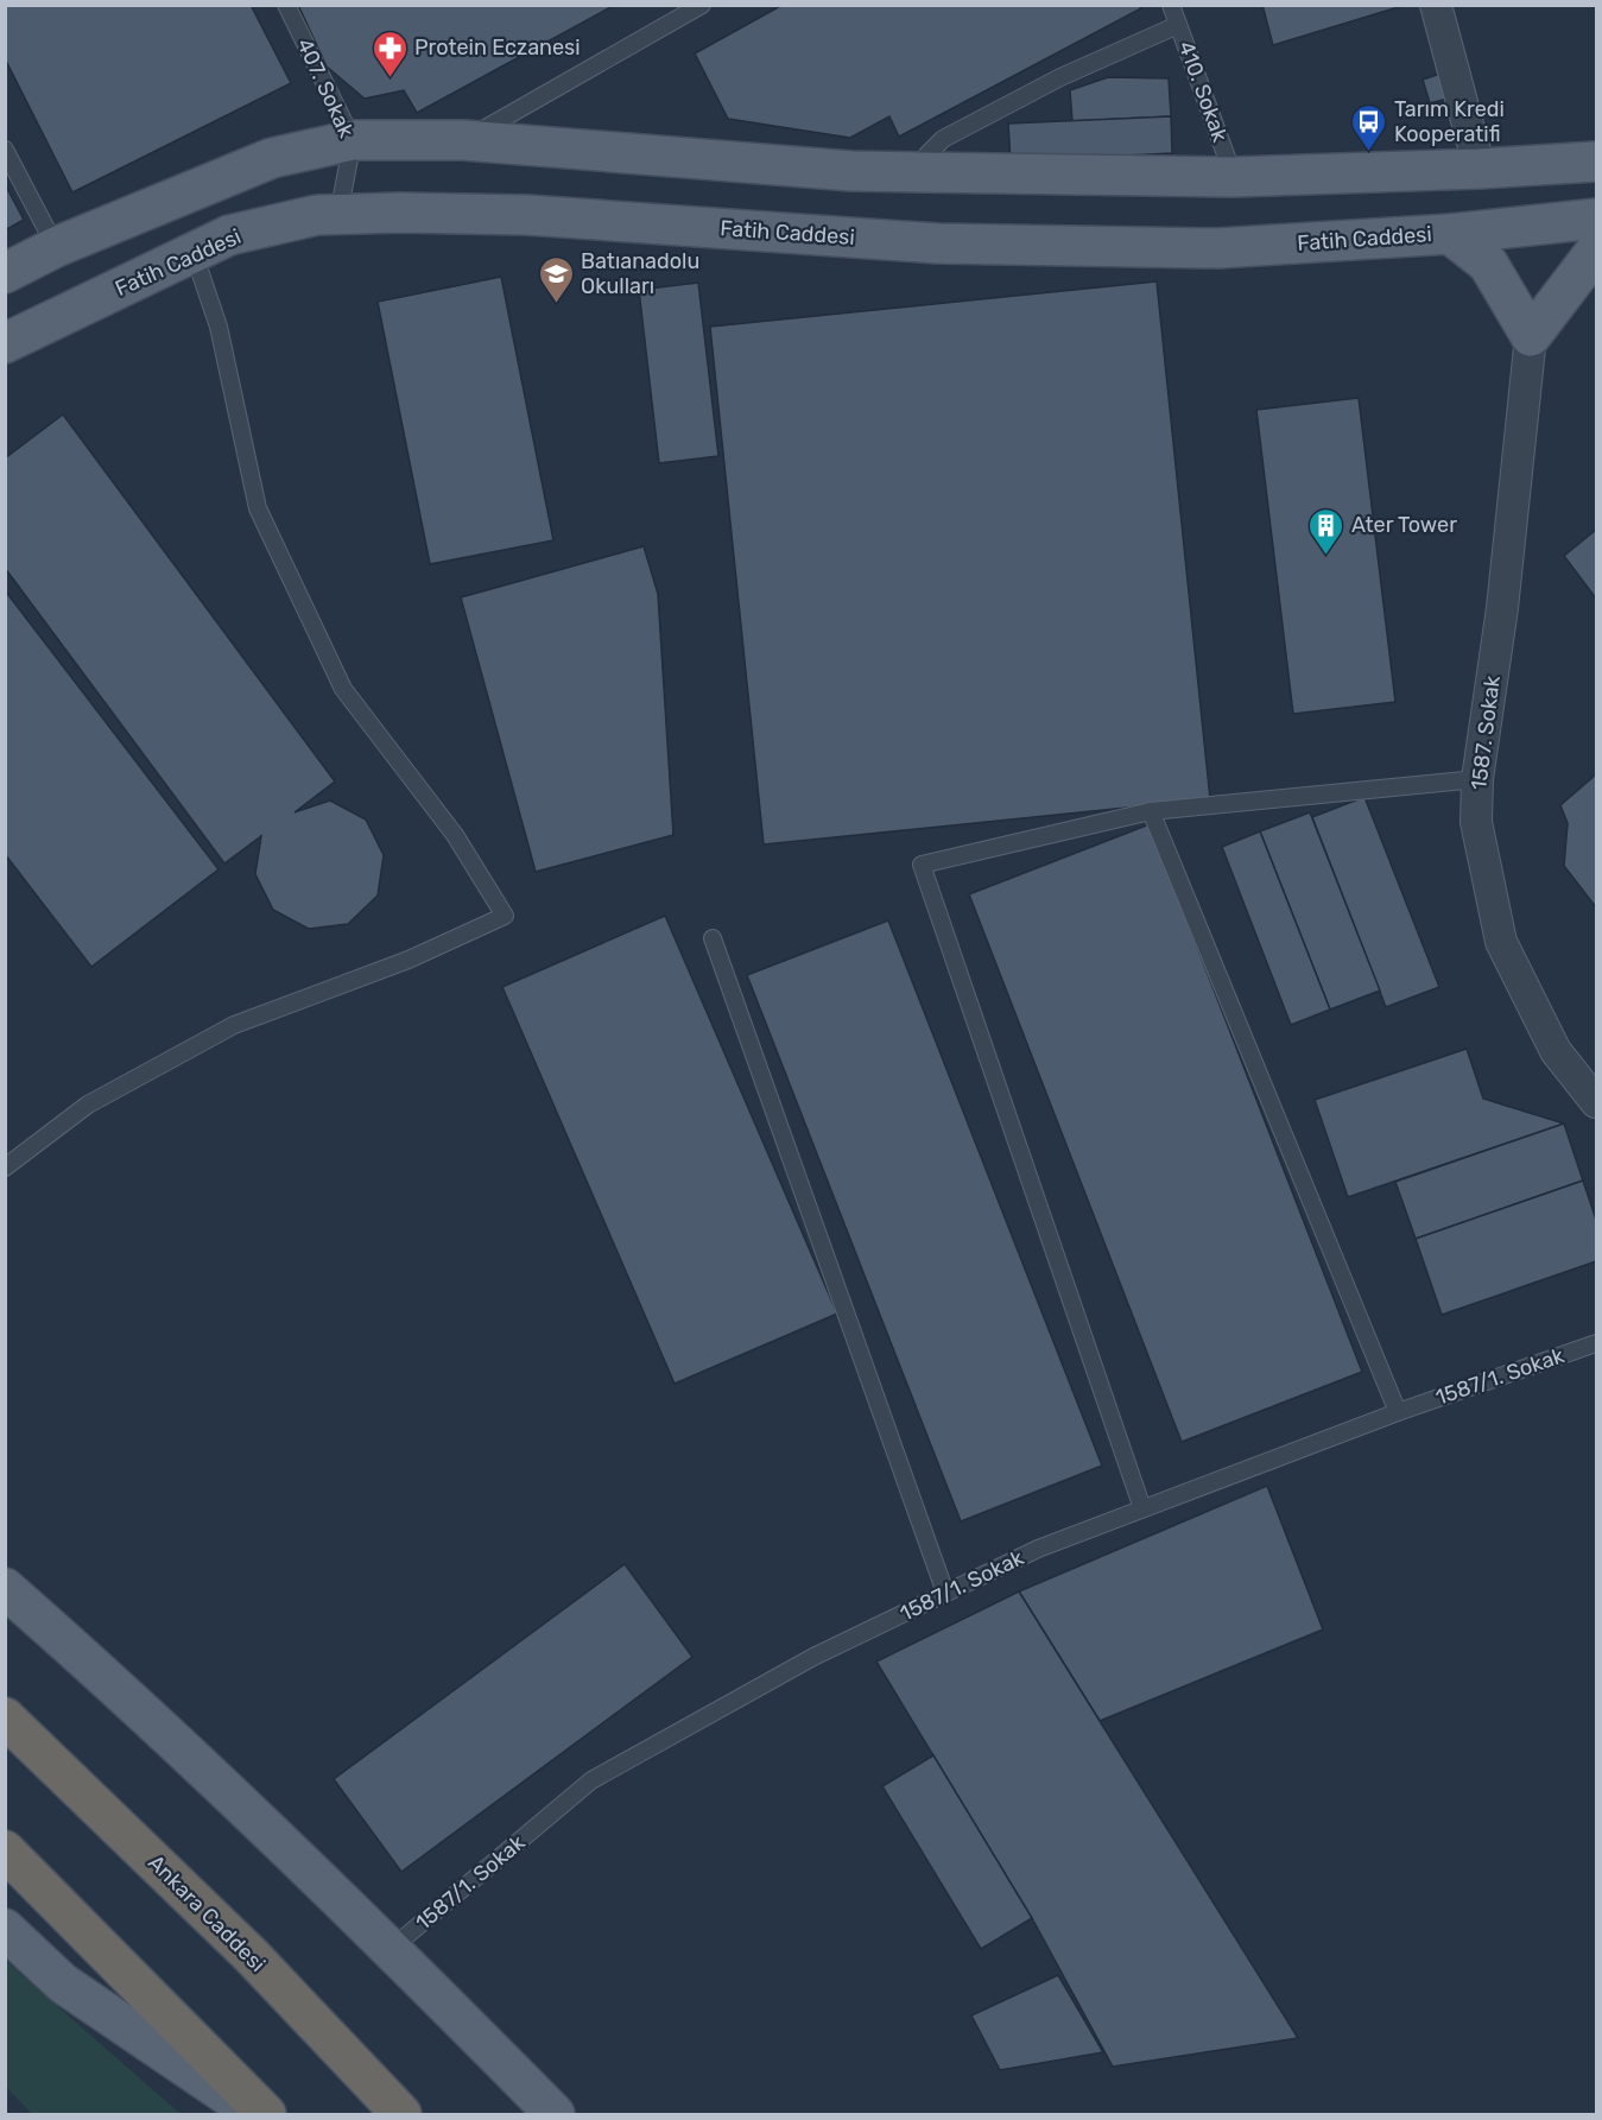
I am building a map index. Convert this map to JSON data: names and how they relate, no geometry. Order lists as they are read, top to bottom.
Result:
{
  "streets": {
    "highway": ["Ankara Caddesi"],
    "main road": ["Fatih Caddesi"],
    "street": ["1587. Sokak"],
    "lane": ["407. Sokak", "410. Sokak", "1587/1. Sokak"]
  },
  "crossings": [
    ["407. Sokak", "Fatih Caddesi"]
  ],
  "places": {
    "pharmacy": ["Protein Eczanesi"],
    "bus stop": ["Tarım Kredi Kooperatifi"],
    "school or university": ["Batıanadolu Okulları"],
    "building": ["Ater Tower"]
  }
}
